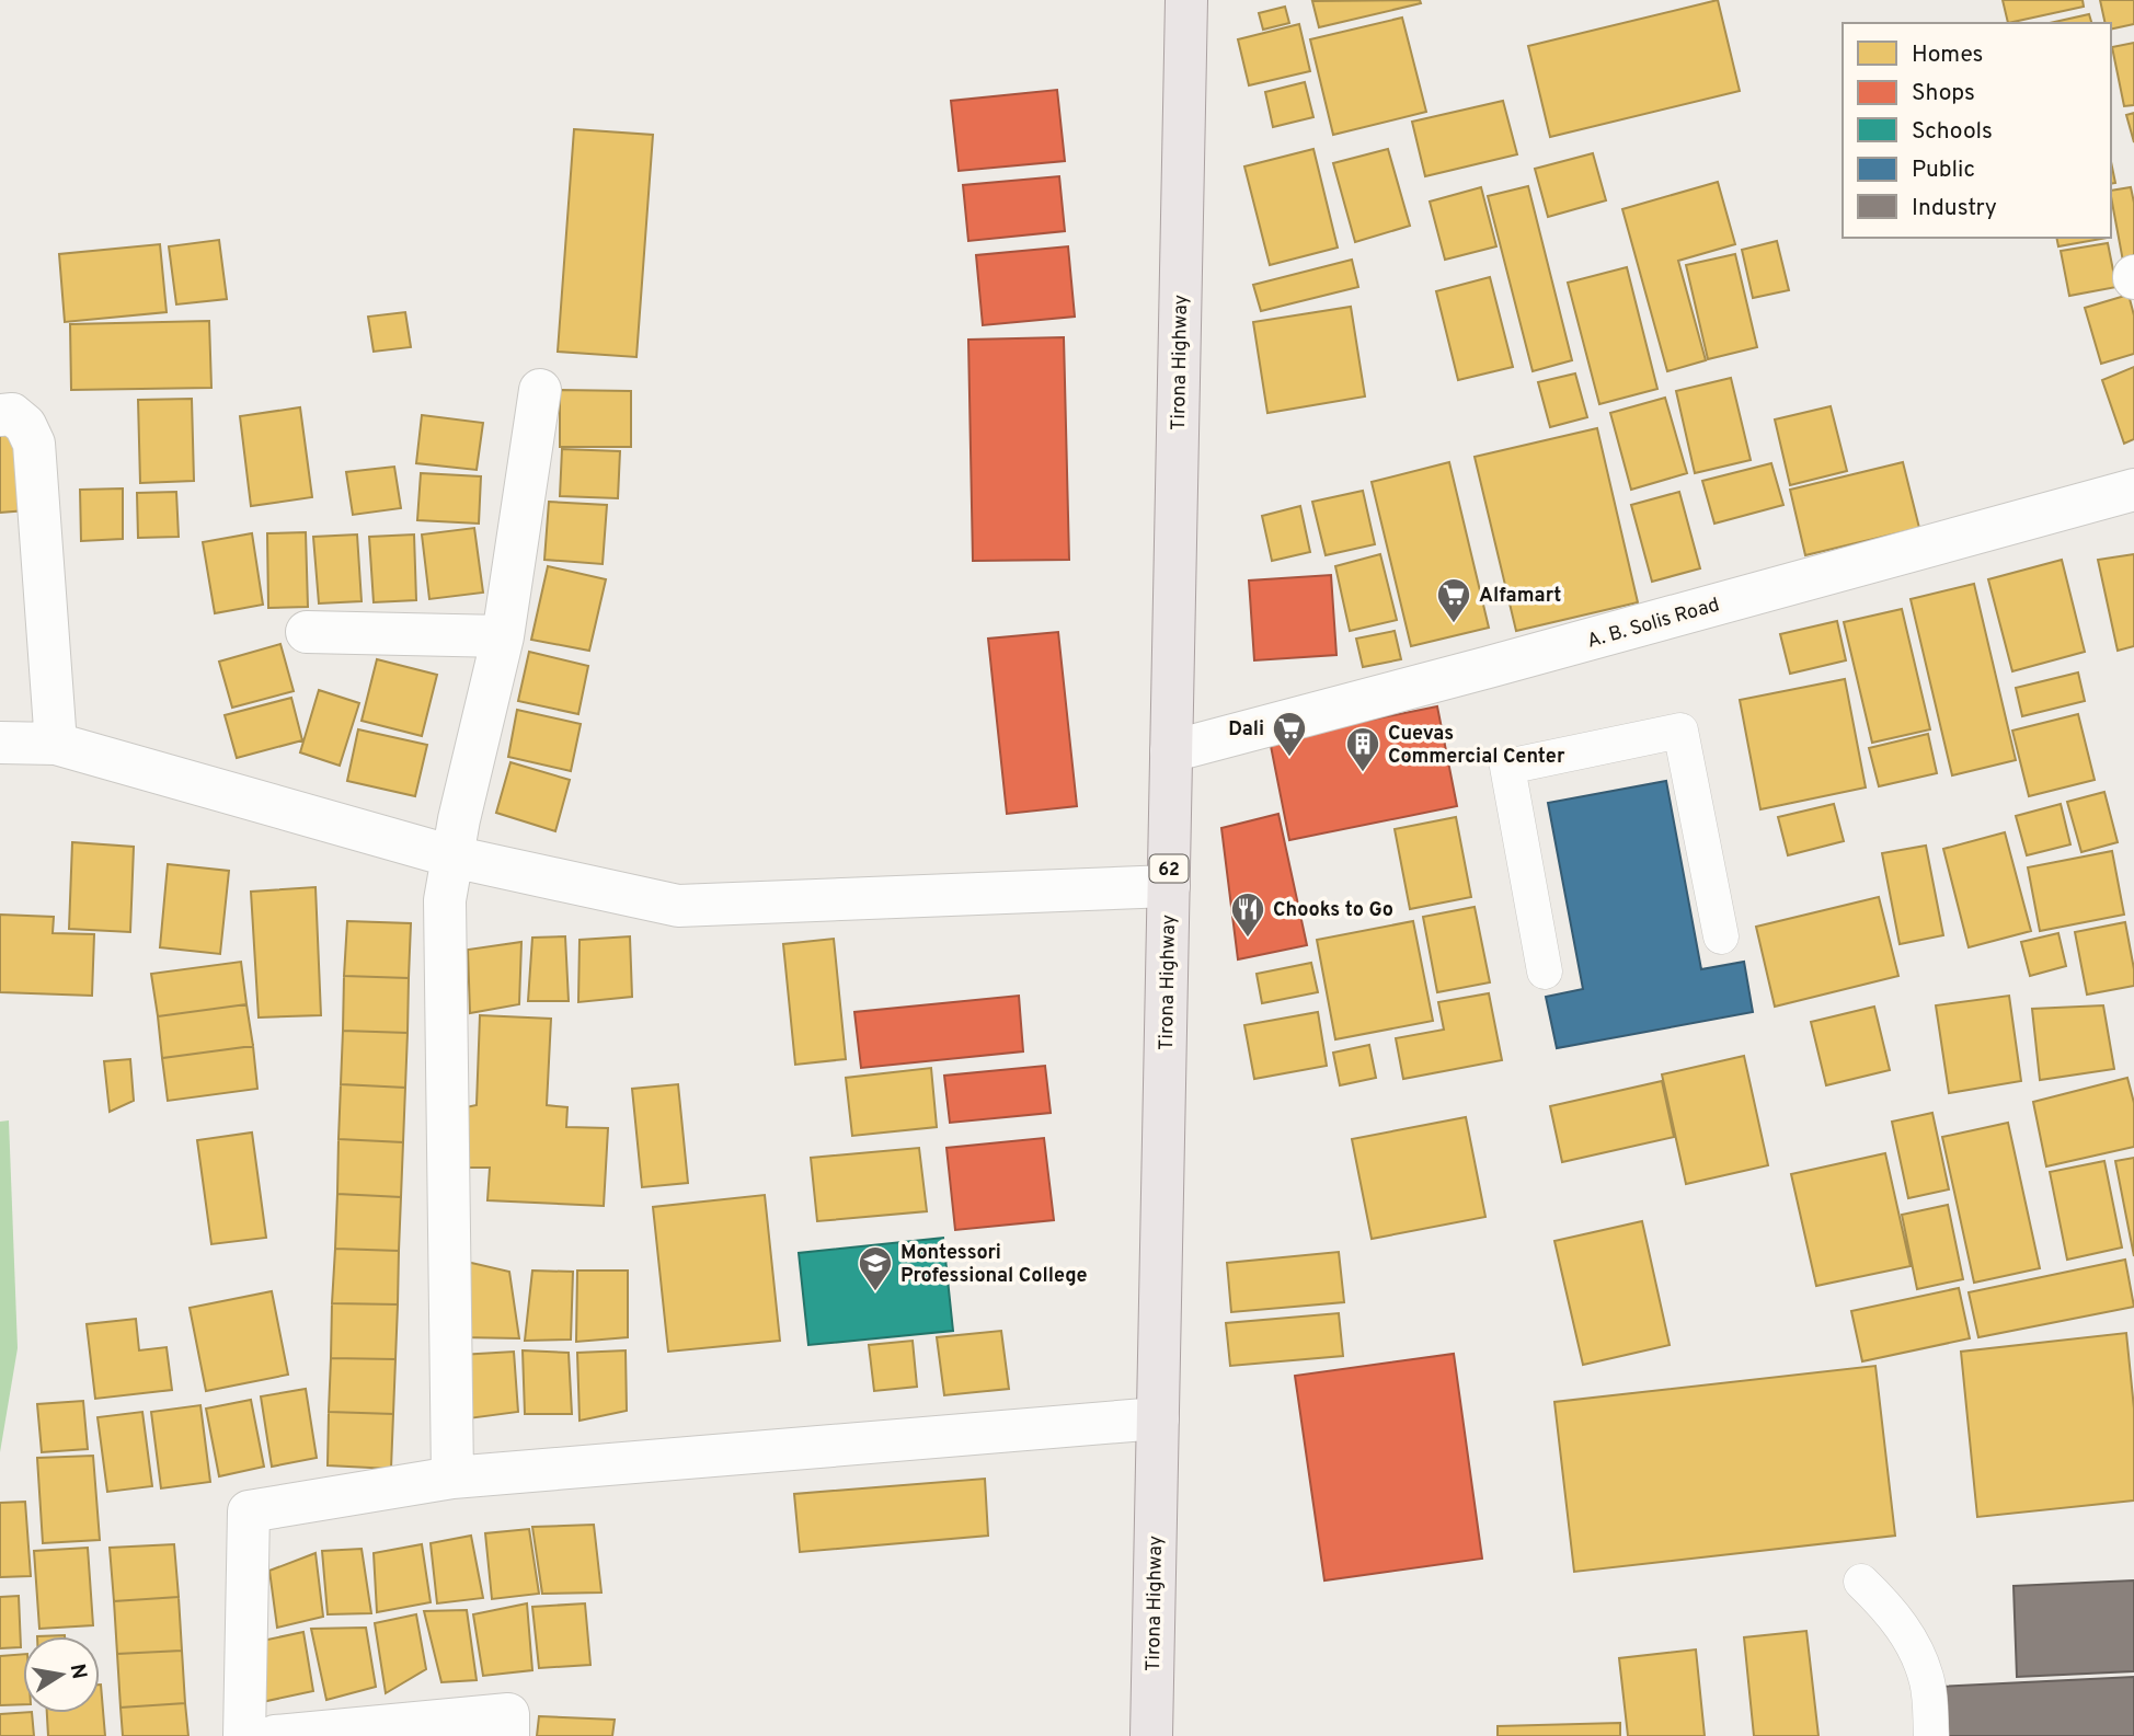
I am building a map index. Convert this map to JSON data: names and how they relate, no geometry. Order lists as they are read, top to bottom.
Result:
{
  "streets": {
    "main road": ["Tirona Highway", "62"],
    "street": ["A. B. Solis Road"]
  },
  "crossings": [
    ["Tirona Highway", "A. B. Solis Road"]
  ],
  "places": {
    "supermarket": ["Alfamart", "Dali"],
    "building": ["Cuevas Commercial Center"],
    "restaurant": ["Chooks to Go"],
    "school or university": ["Montessori Professional College"]
  },
  "legend": [
    "Homes",
    "Shops",
    "Schools",
    "Public",
    "Industry"
  ],
  "north": "right"
}
